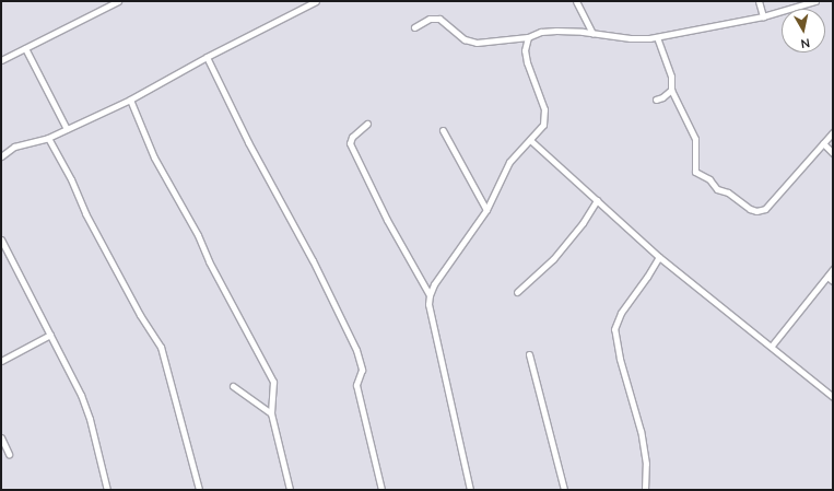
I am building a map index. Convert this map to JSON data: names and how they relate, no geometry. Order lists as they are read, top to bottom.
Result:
{
  "north": "bottom"
}
